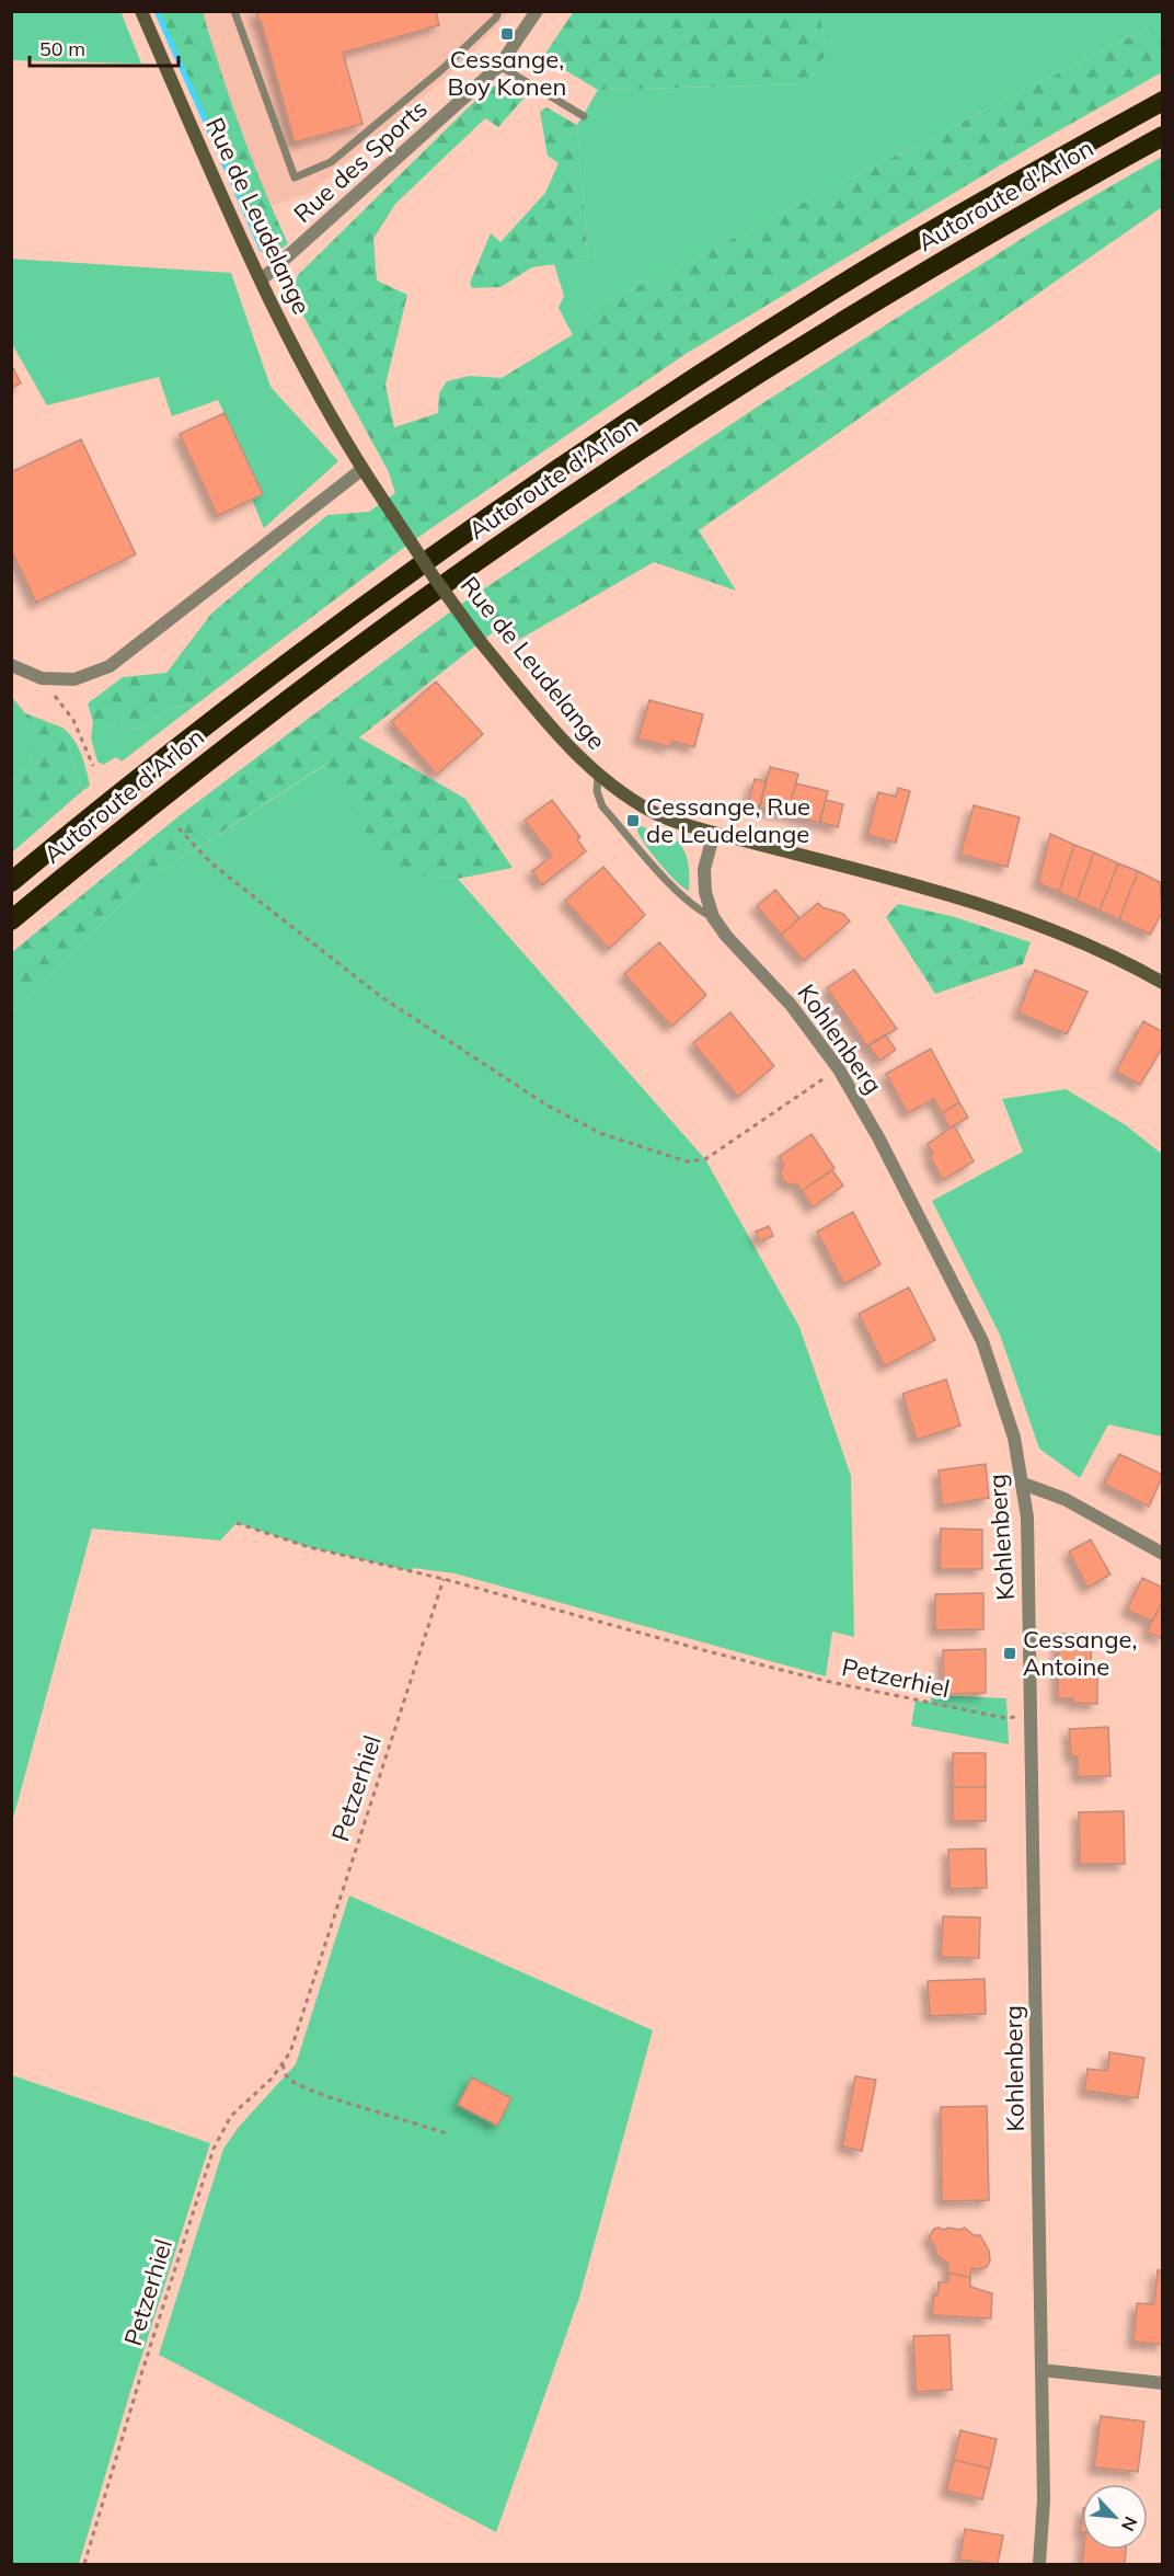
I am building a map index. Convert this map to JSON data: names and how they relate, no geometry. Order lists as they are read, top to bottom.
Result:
{
  "streets": {
    "highway": ["Autoroute d'Arlon"],
    "main road": ["Rue de Leudelange"],
    "street": ["Rue des Sports", "Kohlenberg"],
    "path": ["Petzerhiel"]
  },
  "crossings": [
    ["Rue des Sports", "Rue de Leudelange"],
    ["Rue de Leudelange", "Kohlenberg"],
    ["Kohlenberg", "Petzerhiel"]
  ],
  "places": {
    "transit": ["Cessange, Boy Konen", "Cessange, Rue de Leudelange", "Cessange, Antoine"]
  },
  "scale_bar": "50 m",
  "north": "bottom right"
}
